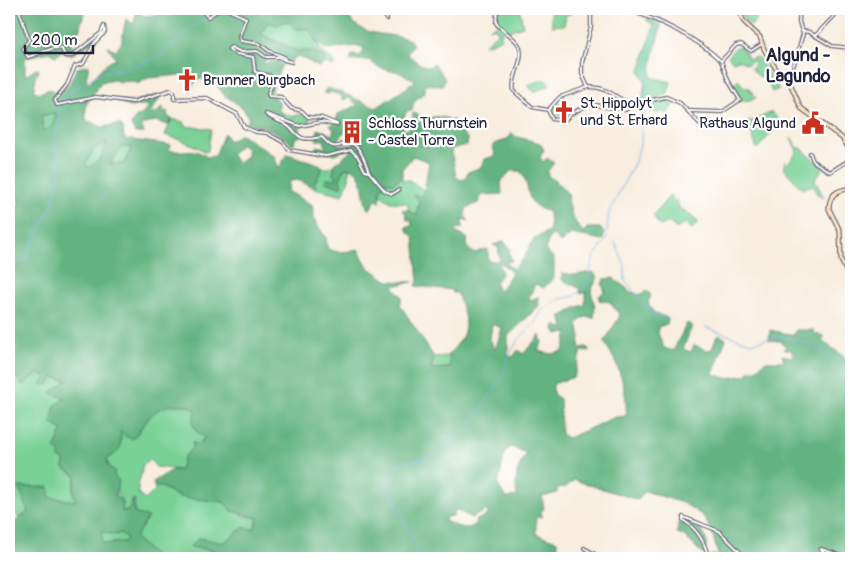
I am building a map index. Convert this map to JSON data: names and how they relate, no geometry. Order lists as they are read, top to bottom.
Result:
{
  "districts": ["Algund - Lagundo"],
  "places": {
    "church": ["Brunner Burgbach", "St. Hippolyt und St. Erhard"],
    "public building": ["Rathaus Algund"],
    "building": ["Schloss Thurnstein - Castel Torre"]
  },
  "scale_bar": "200 m"
}
